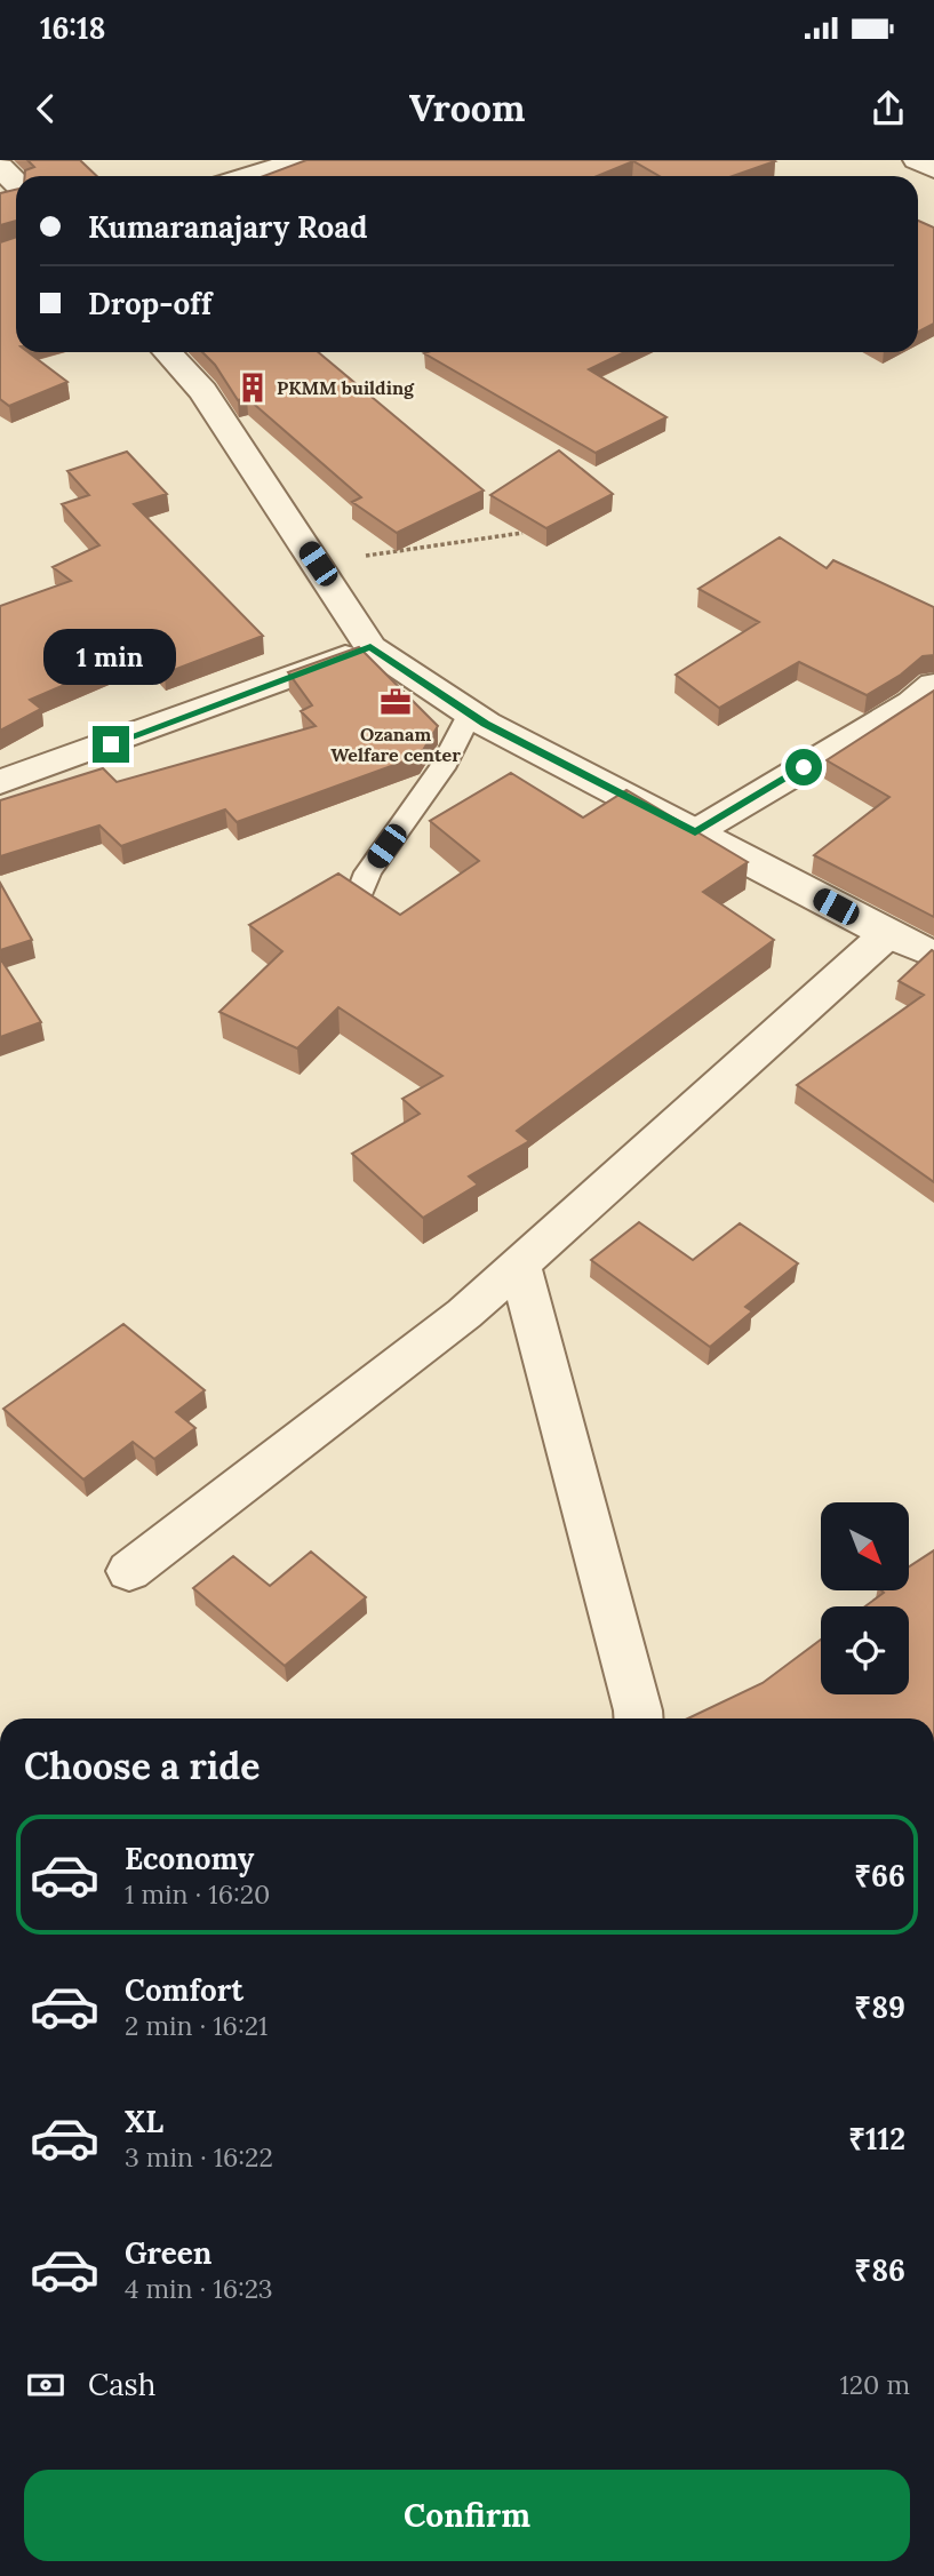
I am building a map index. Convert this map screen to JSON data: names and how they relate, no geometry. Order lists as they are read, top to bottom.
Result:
{
  "places": {
    "building": ["PKMM building"],
    "office": ["Ozanam Welfare center"]
  },
  "north": "bottom right",
  "page": {
    "status": "16:18",
    "header": "Vroom",
    "banner": ["Kumaranajary Road", "Drop-off"],
    "bubble": "1 min",
    "heading": "Choose a ride",
    "list": [
      {
        "name": "Economy",
        "note": "1 min · 16:20",
        "value": "₹66"
      },
      {
        "name": "Comfort",
        "note": "2 min · 16:21",
        "value": "₹89"
      },
      {
        "name": "XL",
        "note": "3 min · 16:22",
        "value": "₹112"
      },
      {
        "name": "Green",
        "note": "4 min · 16:23",
        "value": "₹86"
      }
    ],
    "pay": ["Cash", "120 m"],
    "buttons": "Confirm"
  }
}
